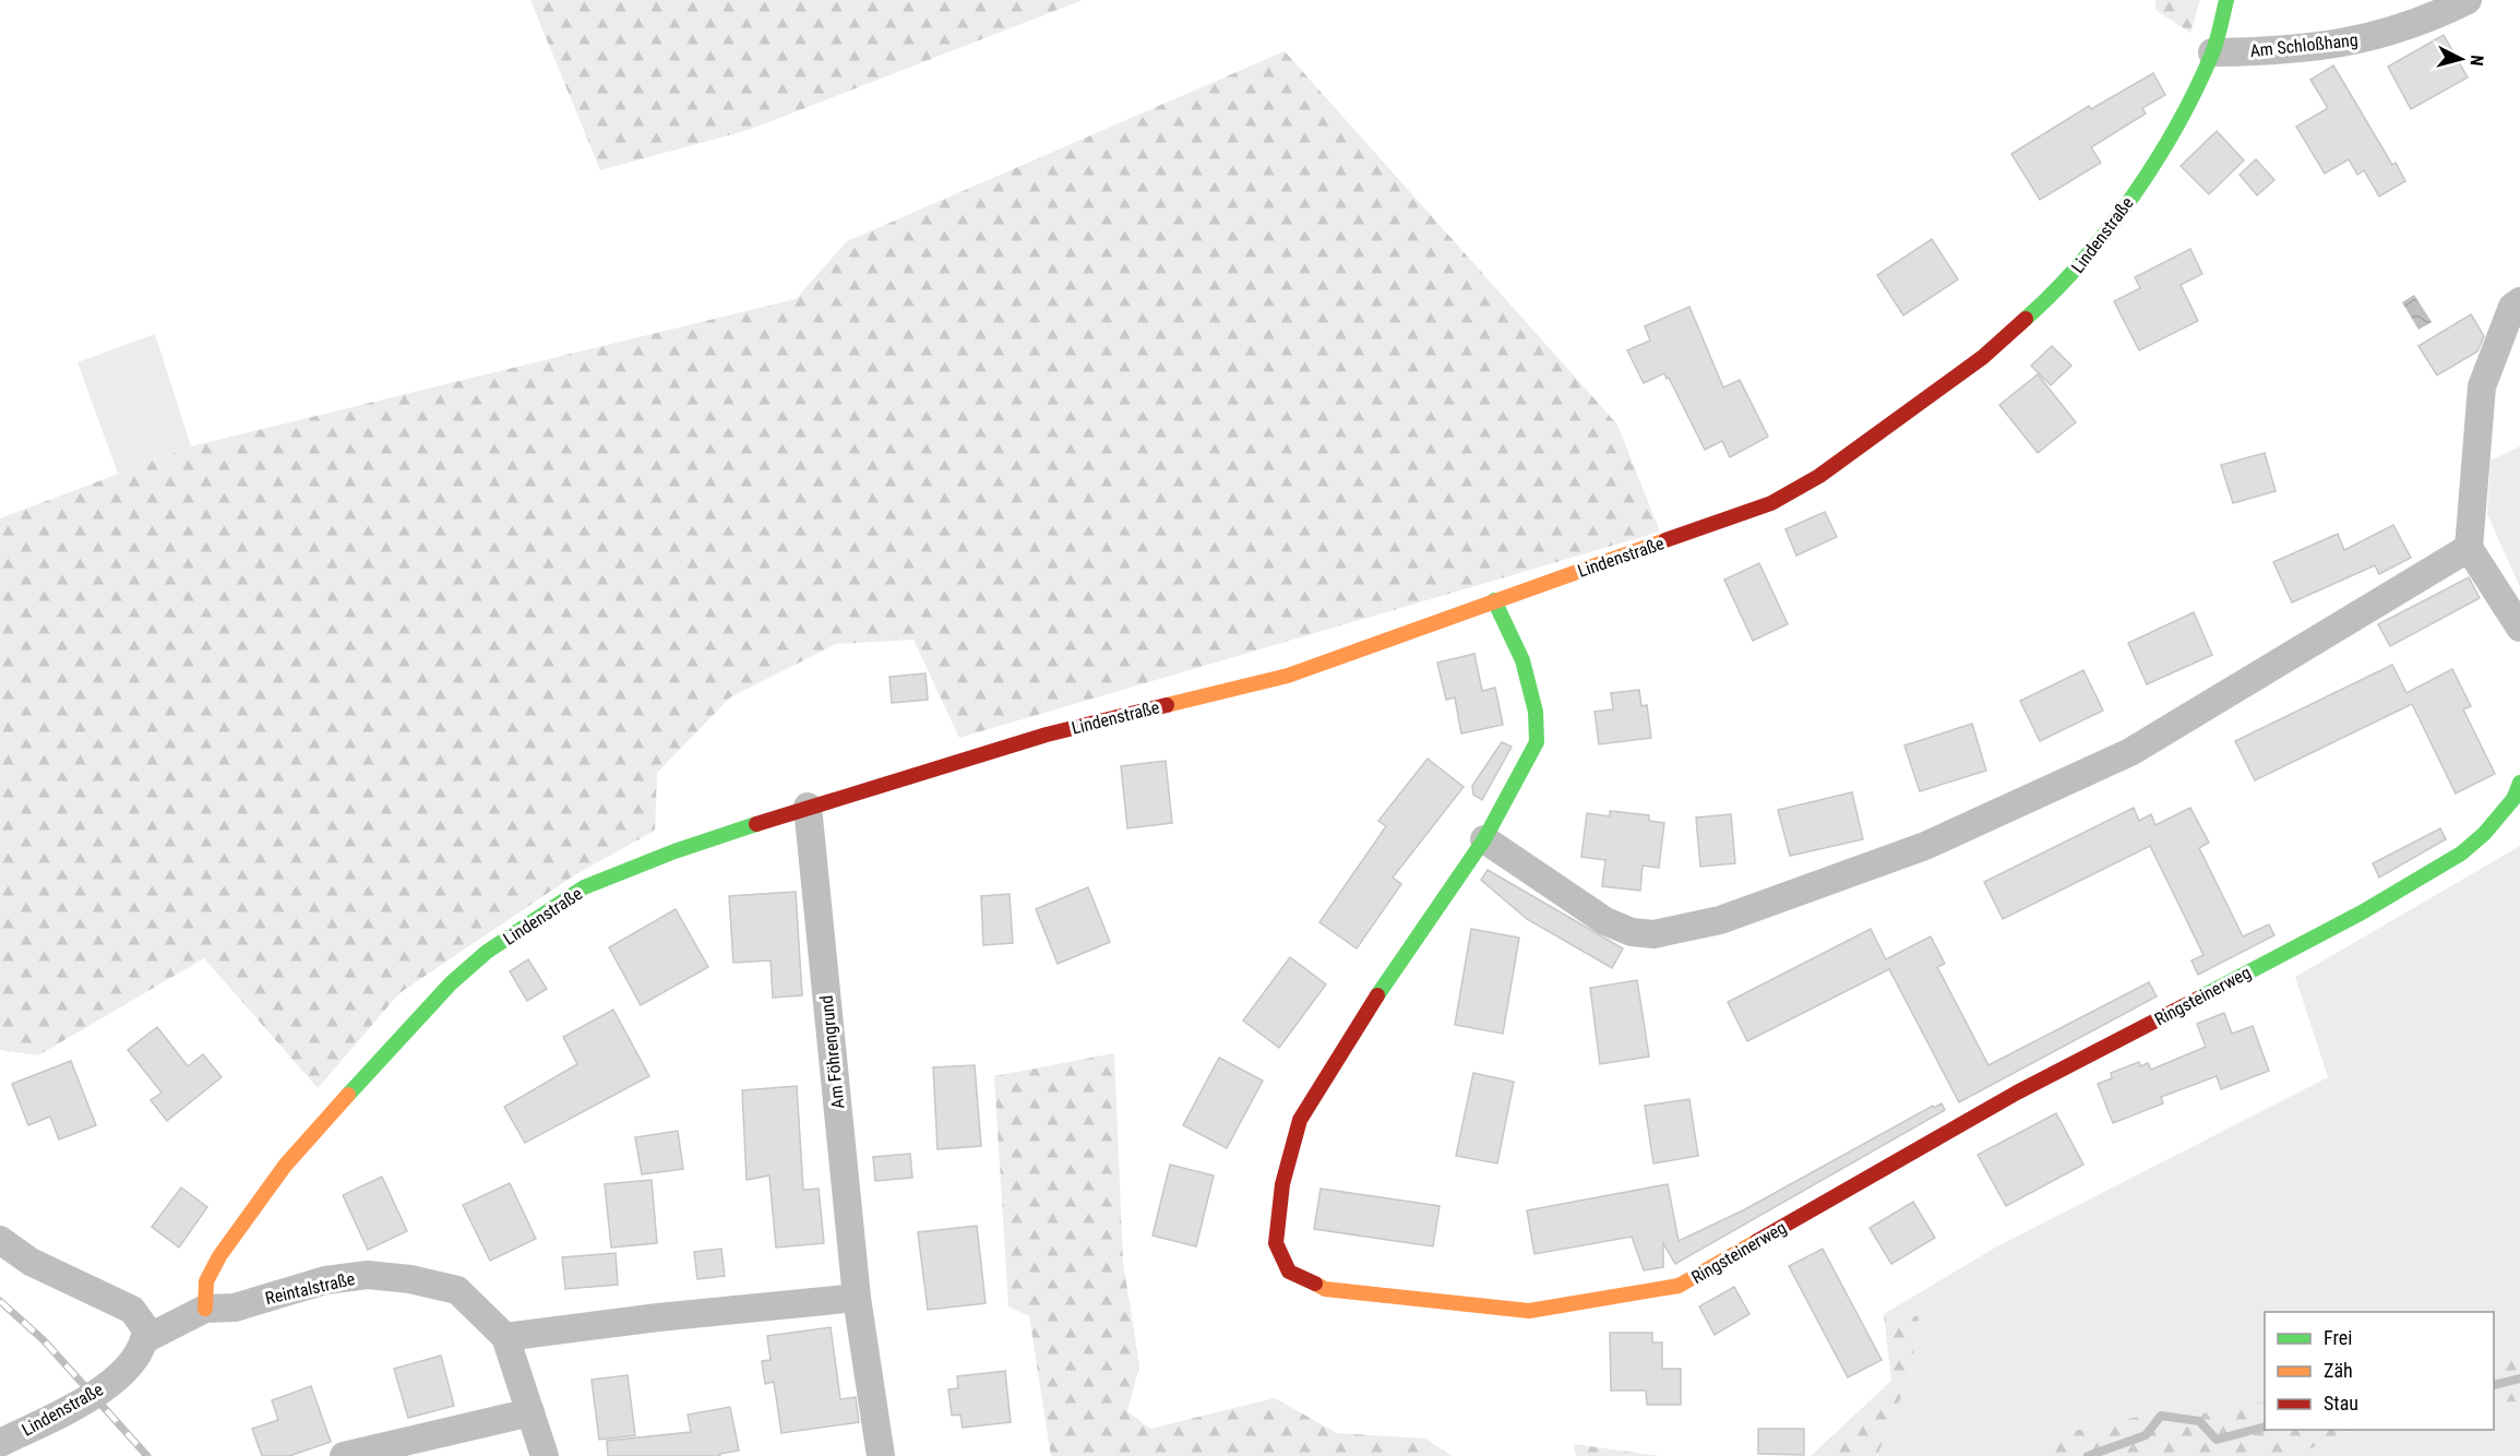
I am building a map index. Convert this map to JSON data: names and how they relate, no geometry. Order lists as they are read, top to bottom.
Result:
{
  "streets": {
    "street": [
      "Am Schloßhang",
      "Lindenstraße",
      "Ringsteinerweg",
      "Am Föhrengrund",
      "Reintalstraße"
    ]
  },
  "crossings": [
    ["Am Schloßhang", "Lindenstraße"],
    ["Lindenstraße", "Ringsteinerweg"],
    ["Lindenstraße", "Am Föhrengrund"],
    ["Lindenstraße", "Reintalstraße"]
  ],
  "legend": ["Frei", "Zäh", "Stau"],
  "north": "right"
}
